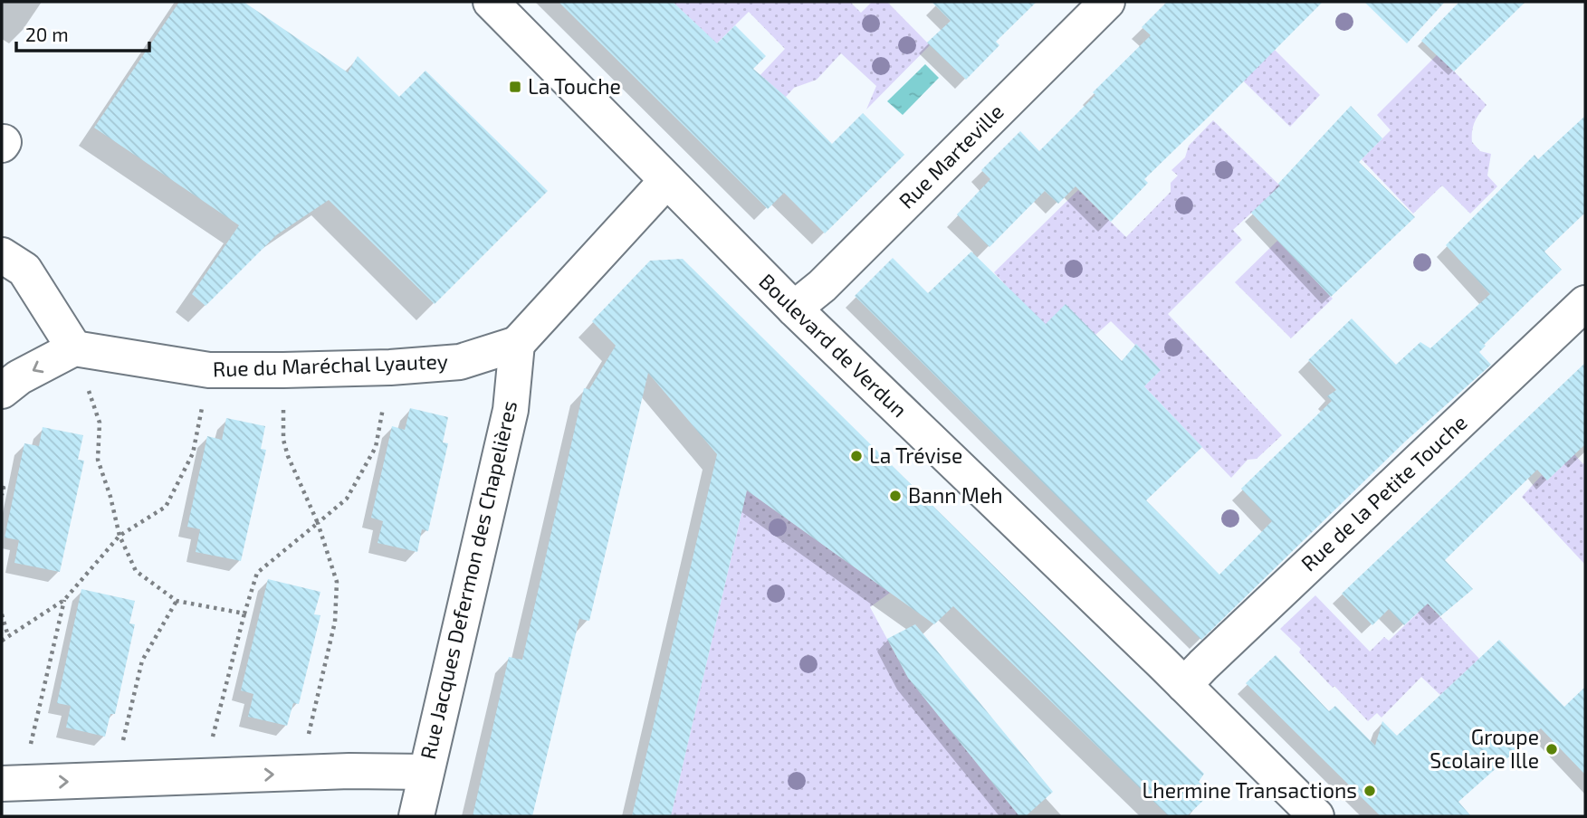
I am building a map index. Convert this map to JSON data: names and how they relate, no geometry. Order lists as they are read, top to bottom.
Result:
{
  "streets": {
    "street": [
      "Rue Marteville",
      "Boulevard de Verdun",
      "Rue du Maréchal Lyautey",
      "Rue de la Petite Touche",
      "Rue Jacques Defermon des Chapelières"
    ]
  },
  "crossings": [
    ["Rue Marteville", "Boulevard de Verdun"],
    ["Boulevard de Verdun", "Rue de la Petite Touche"],
    ["Rue du Maréchal Lyautey", "Rue Jacques Defermon des Chapelières"]
  ],
  "places": {
    "transit": ["La Touche"],
    "other": [
      "La Trévise",
      "Bann Meh",
      "Groupe Scolaire Ille",
      "Lhermine Transactions"
    ]
  },
  "scale_bar": "20 m"
}
